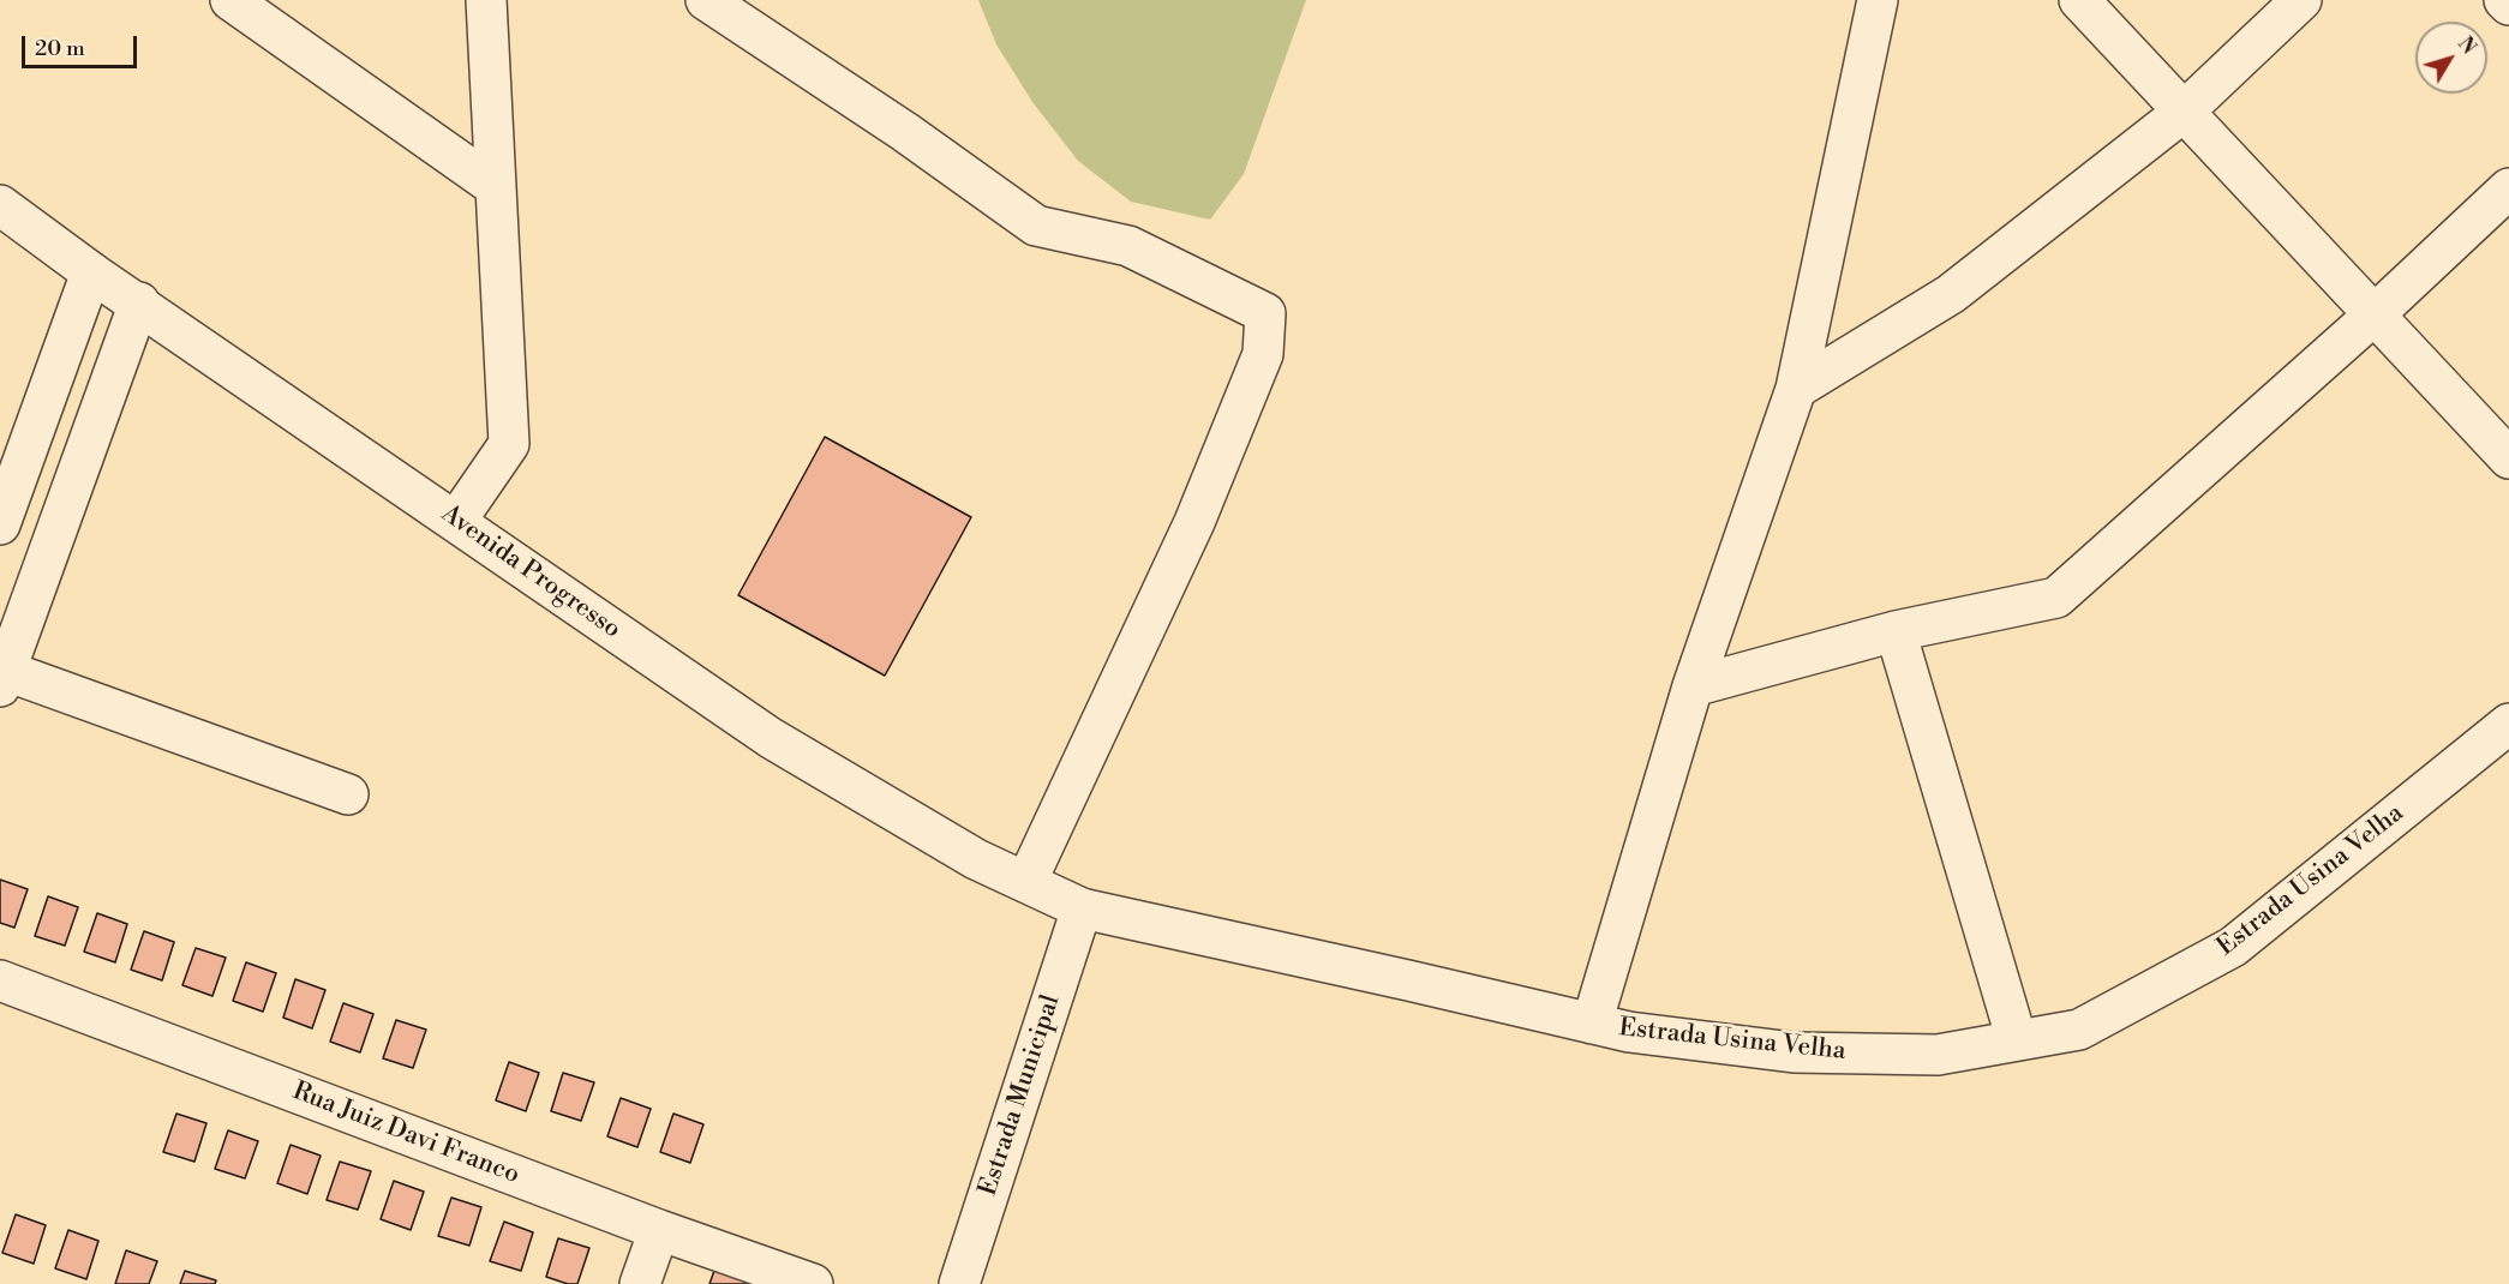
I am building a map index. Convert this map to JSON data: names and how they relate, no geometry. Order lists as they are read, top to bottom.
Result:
{
  "streets": {
    "street": [
      "Avenida Progresso",
      "Estrada Usina Velha",
      "Estrada Municipal",
      "Rua Juiz Davi Franco"
    ]
  },
  "crossings": [
    ["Avenida Progresso", "Estrada Usina Velha"],
    ["Avenida Progresso", "Estrada Municipal"],
    ["Estrada Usina Velha", "Estrada Municipal"]
  ],
  "scale_bar": "20 m",
  "north": "top right"
}
